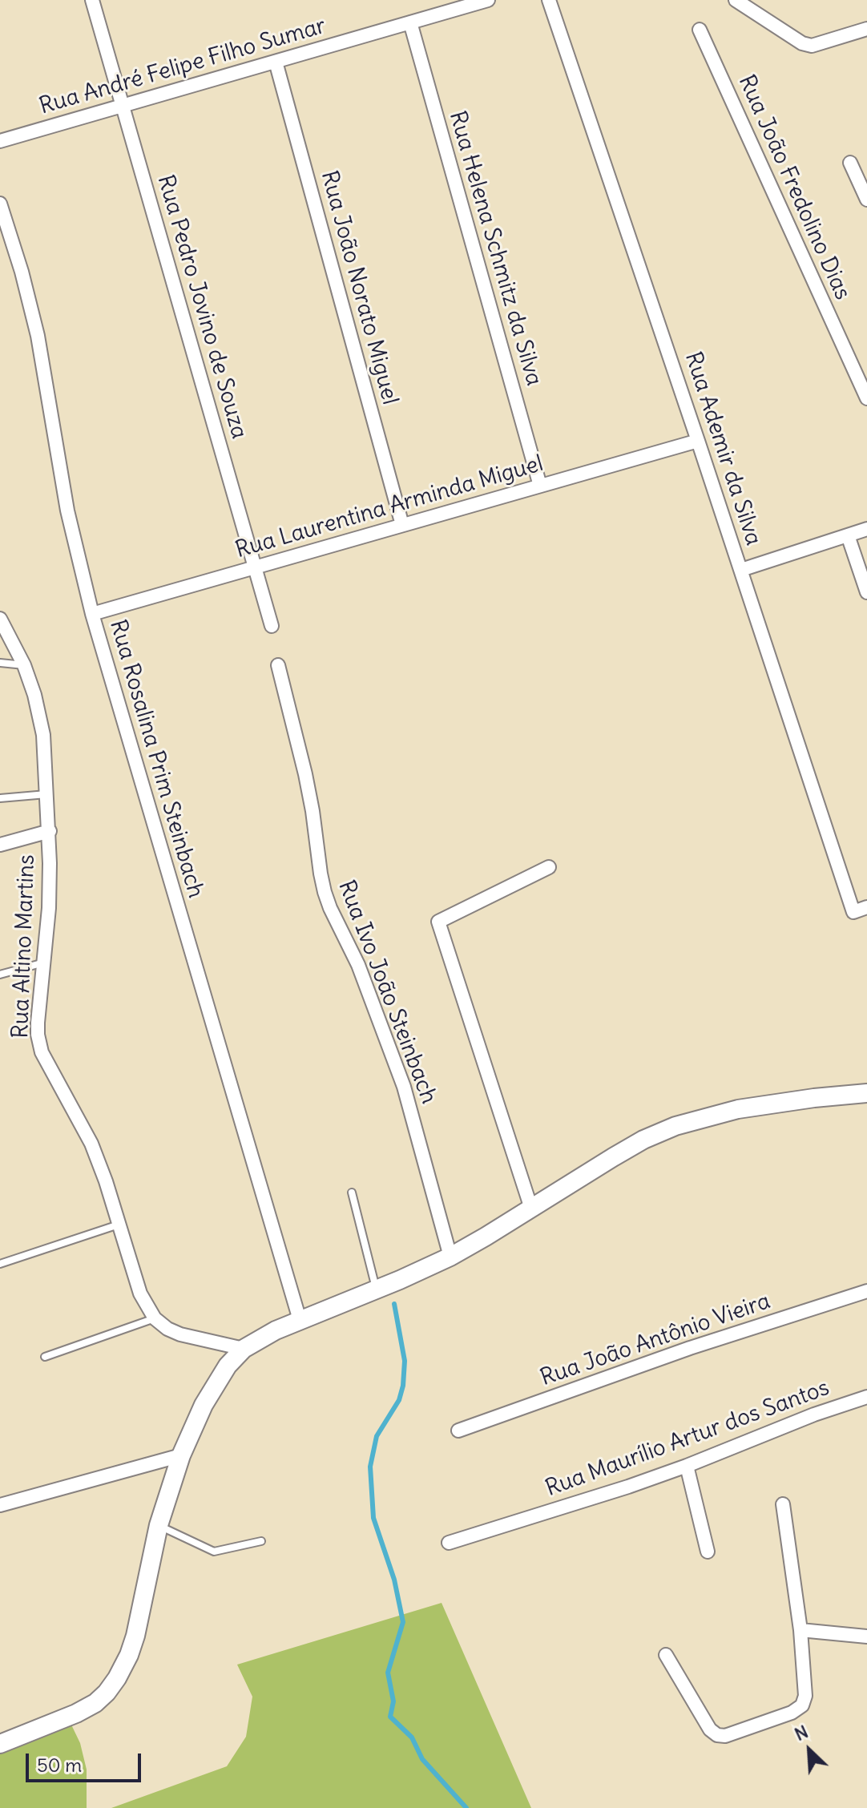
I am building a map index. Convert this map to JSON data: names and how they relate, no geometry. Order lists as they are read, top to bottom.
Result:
{
  "streets": {
    "street": [
      "Rua André Felipe Filho Sumar",
      "Rua João Fredolino Dias",
      "Rua Helena Schmitz da Silva",
      "Rua João Norato Miguel",
      "Rua Pedro Jovino de Souza",
      "Rua Ademir da Silva",
      "Rua Laurentina Arminda Miguel",
      "Rua Rosalina Prim Steinbach",
      "Rua Altino Martins",
      "Rua Ivo João Steinbach",
      "Rua João Antônio Vieira",
      "Rua Maurílio Artur dos Santos"
    ]
  },
  "crossings": [
    ["Rua André Felipe Filho Sumar", "Rua Helena Schmitz da Silva"],
    ["Rua André Felipe Filho Sumar", "Rua João Norato Miguel"],
    ["Rua André Felipe Filho Sumar", "Rua Pedro Jovino de Souza"],
    ["Rua Helena Schmitz da Silva", "Rua Laurentina Arminda Miguel"],
    ["Rua João Norato Miguel", "Rua Laurentina Arminda Miguel"],
    ["Rua Pedro Jovino de Souza", "Rua Laurentina Arminda Miguel"],
    ["Rua Ademir da Silva", "Rua Laurentina Arminda Miguel"],
    ["Rua Laurentina Arminda Miguel", "Rua Rosalina Prim Steinbach"]
  ],
  "scale_bar": "50 m",
  "north": "top left"
}
